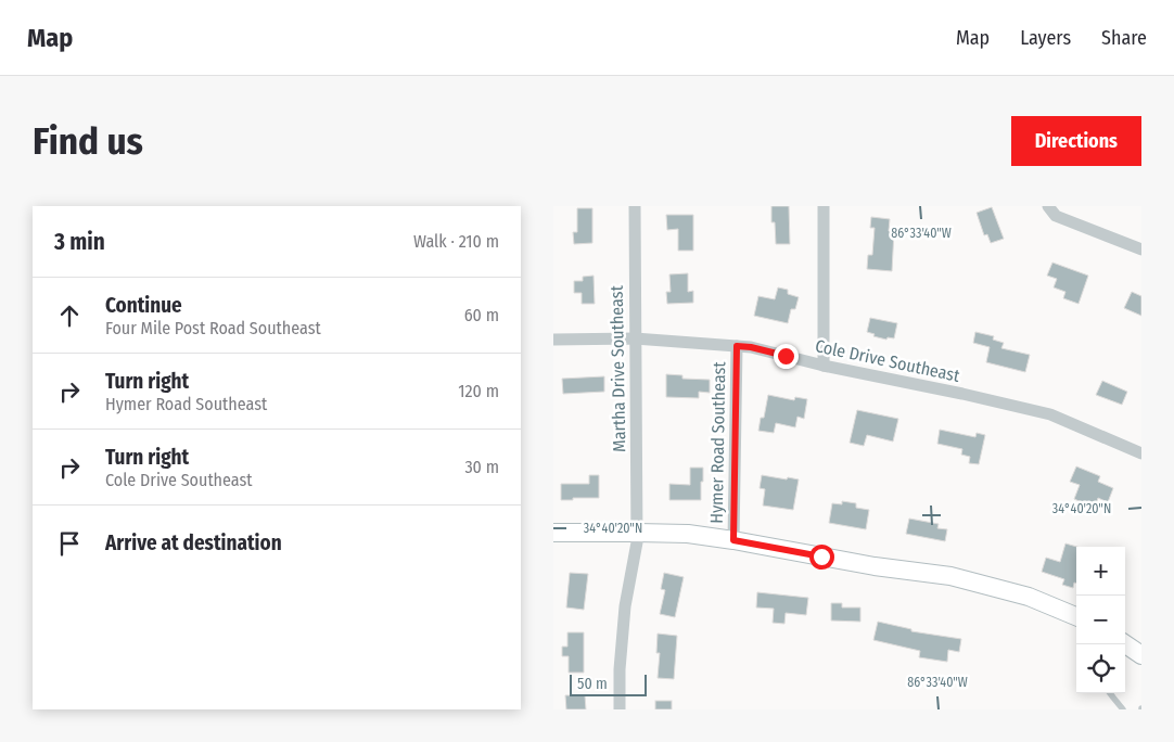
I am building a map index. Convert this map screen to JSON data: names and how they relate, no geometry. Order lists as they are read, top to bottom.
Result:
{
  "streets": {
    "street": ["Cole Drive Southeast", "Martha Drive Southeast", "Hymer Road Southeast"]
  },
  "crossings": [
    ["Cole Drive Southeast", "Martha Drive Southeast"],
    ["Cole Drive Southeast", "Hymer Road Southeast"]
  ],
  "scale_bar": "50 m",
  "page": {
    "header": "Map",
    "nav": ["Map", "Layers", "Share"],
    "buttons": "Directions",
    "title": "Find us",
    "heading": ["3 min", "Walk · 210 m"],
    "list": [
      ["Continue", "Four Mile Post Road Southeast", "60 m"],
      ["Turn right", "Hymer Road Southeast", "120 m"],
      ["Turn right", "Cole Drive Southeast", "30 m"],
      "Arrive at destination"
    ],
    "map_buttons": ["+", "−"],
    "scale": "50 m"
  },
  "coordinates": ["86°33'40\"W", "34°40'20\"N"]
}
